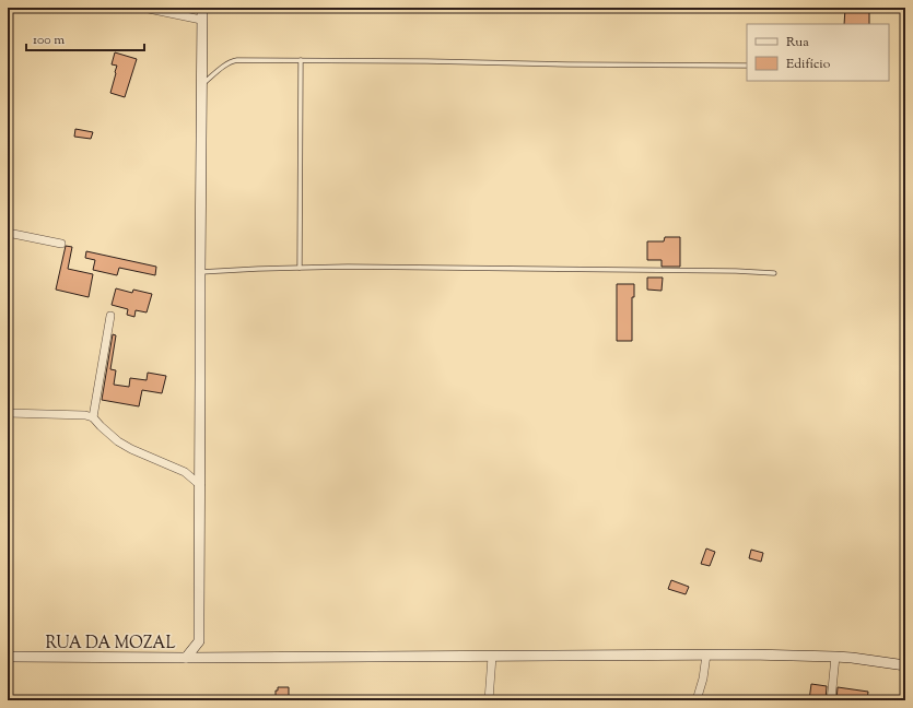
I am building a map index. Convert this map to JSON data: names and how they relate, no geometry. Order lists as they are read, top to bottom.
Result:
{
  "streets": {
    "main road": ["RUA DA MOZAL"]
  },
  "legend": ["Rua", "Edifício"],
  "scale_bar": "100 m"
}
